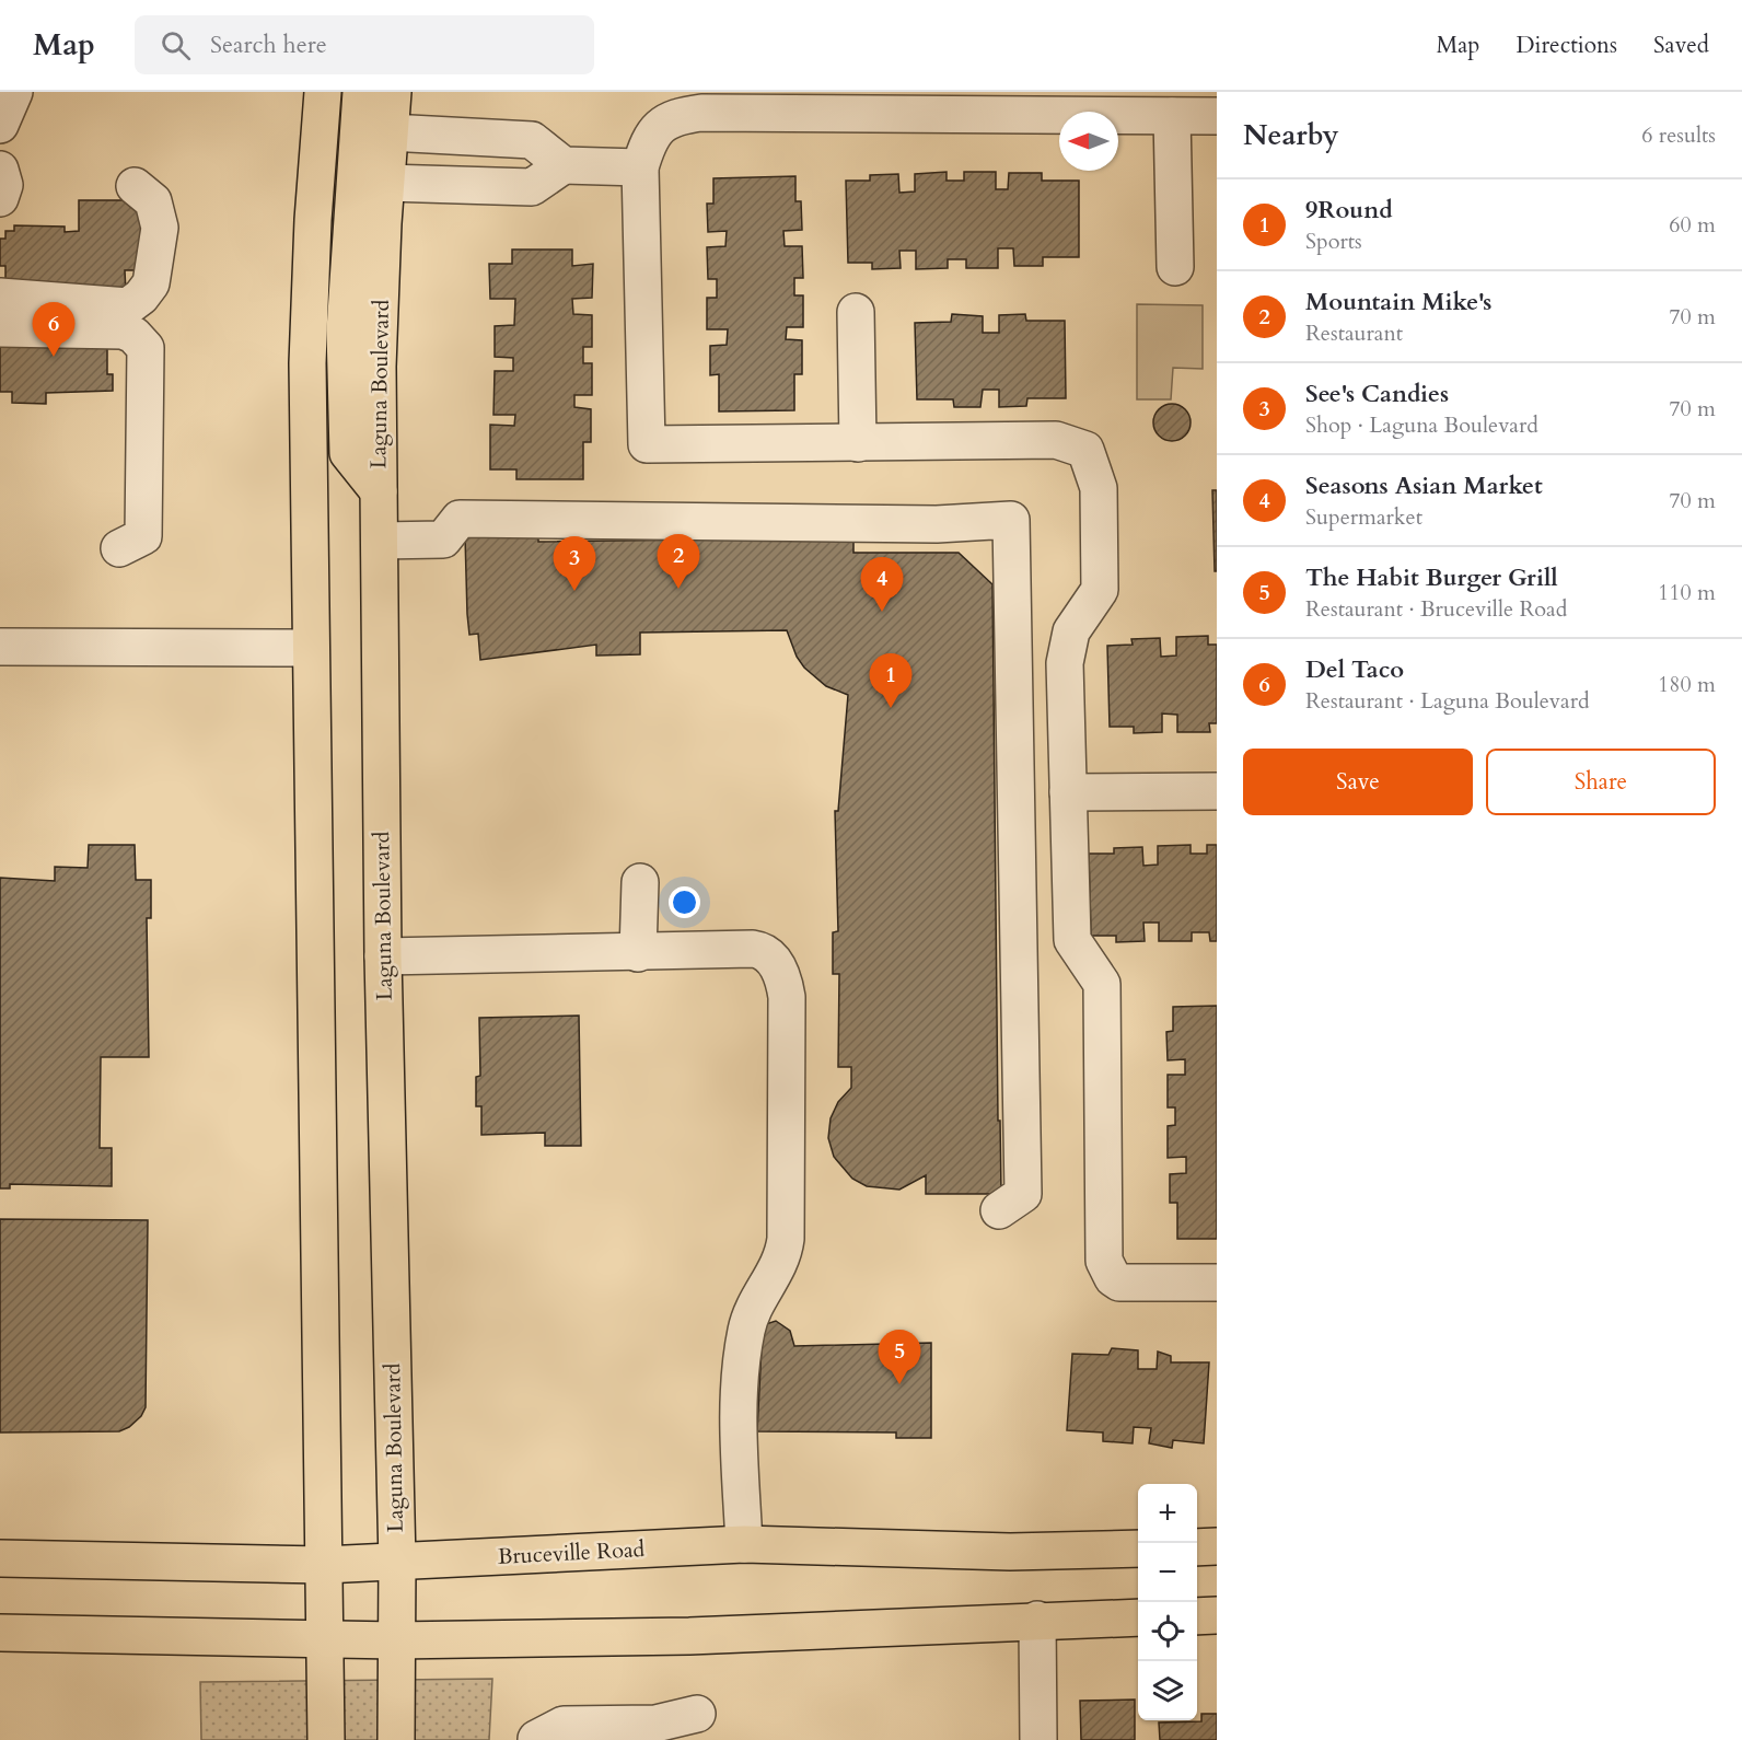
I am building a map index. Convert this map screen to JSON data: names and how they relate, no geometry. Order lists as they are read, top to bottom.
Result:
{
  "streets": {
    "main road": ["Laguna Boulevard", "Bruceville Road"]
  },
  "crossings": [
    ["Laguna Boulevard", "Bruceville Road"]
  ],
  "north": "left",
  "page": {
    "header": "Map",
    "search": "Search here",
    "nav": ["Map", "Directions", "Saved"],
    "heading": ["Nearby", "6 results"],
    "list": [
      {
        "mark": "1",
        "name": "9Round",
        "note": "Sports",
        "value": "60 m"
      },
      {
        "mark": "2",
        "name": "Mountain Mike's",
        "note": "Restaurant",
        "value": "70 m"
      },
      {
        "mark": "3",
        "name": "See's Candies",
        "note": "Shop · Laguna Boulevard",
        "value": "70 m"
      },
      {
        "mark": "4",
        "name": "Seasons Asian Market",
        "note": "Supermarket",
        "value": "70 m"
      },
      {
        "mark": "5",
        "name": "The Habit Burger Grill",
        "note": "Restaurant · Bruceville Road",
        "value": "110 m"
      },
      {
        "mark": "6",
        "name": "Del Taco",
        "note": "Restaurant · Laguna Boulevard",
        "value": "180 m"
      }
    ],
    "pins": [
      "6",
      "2",
      "3",
      "4",
      "1",
      "5"
    ],
    "buttons": ["Save", "Share"],
    "map_buttons": ["+", "−"]
  }
}
